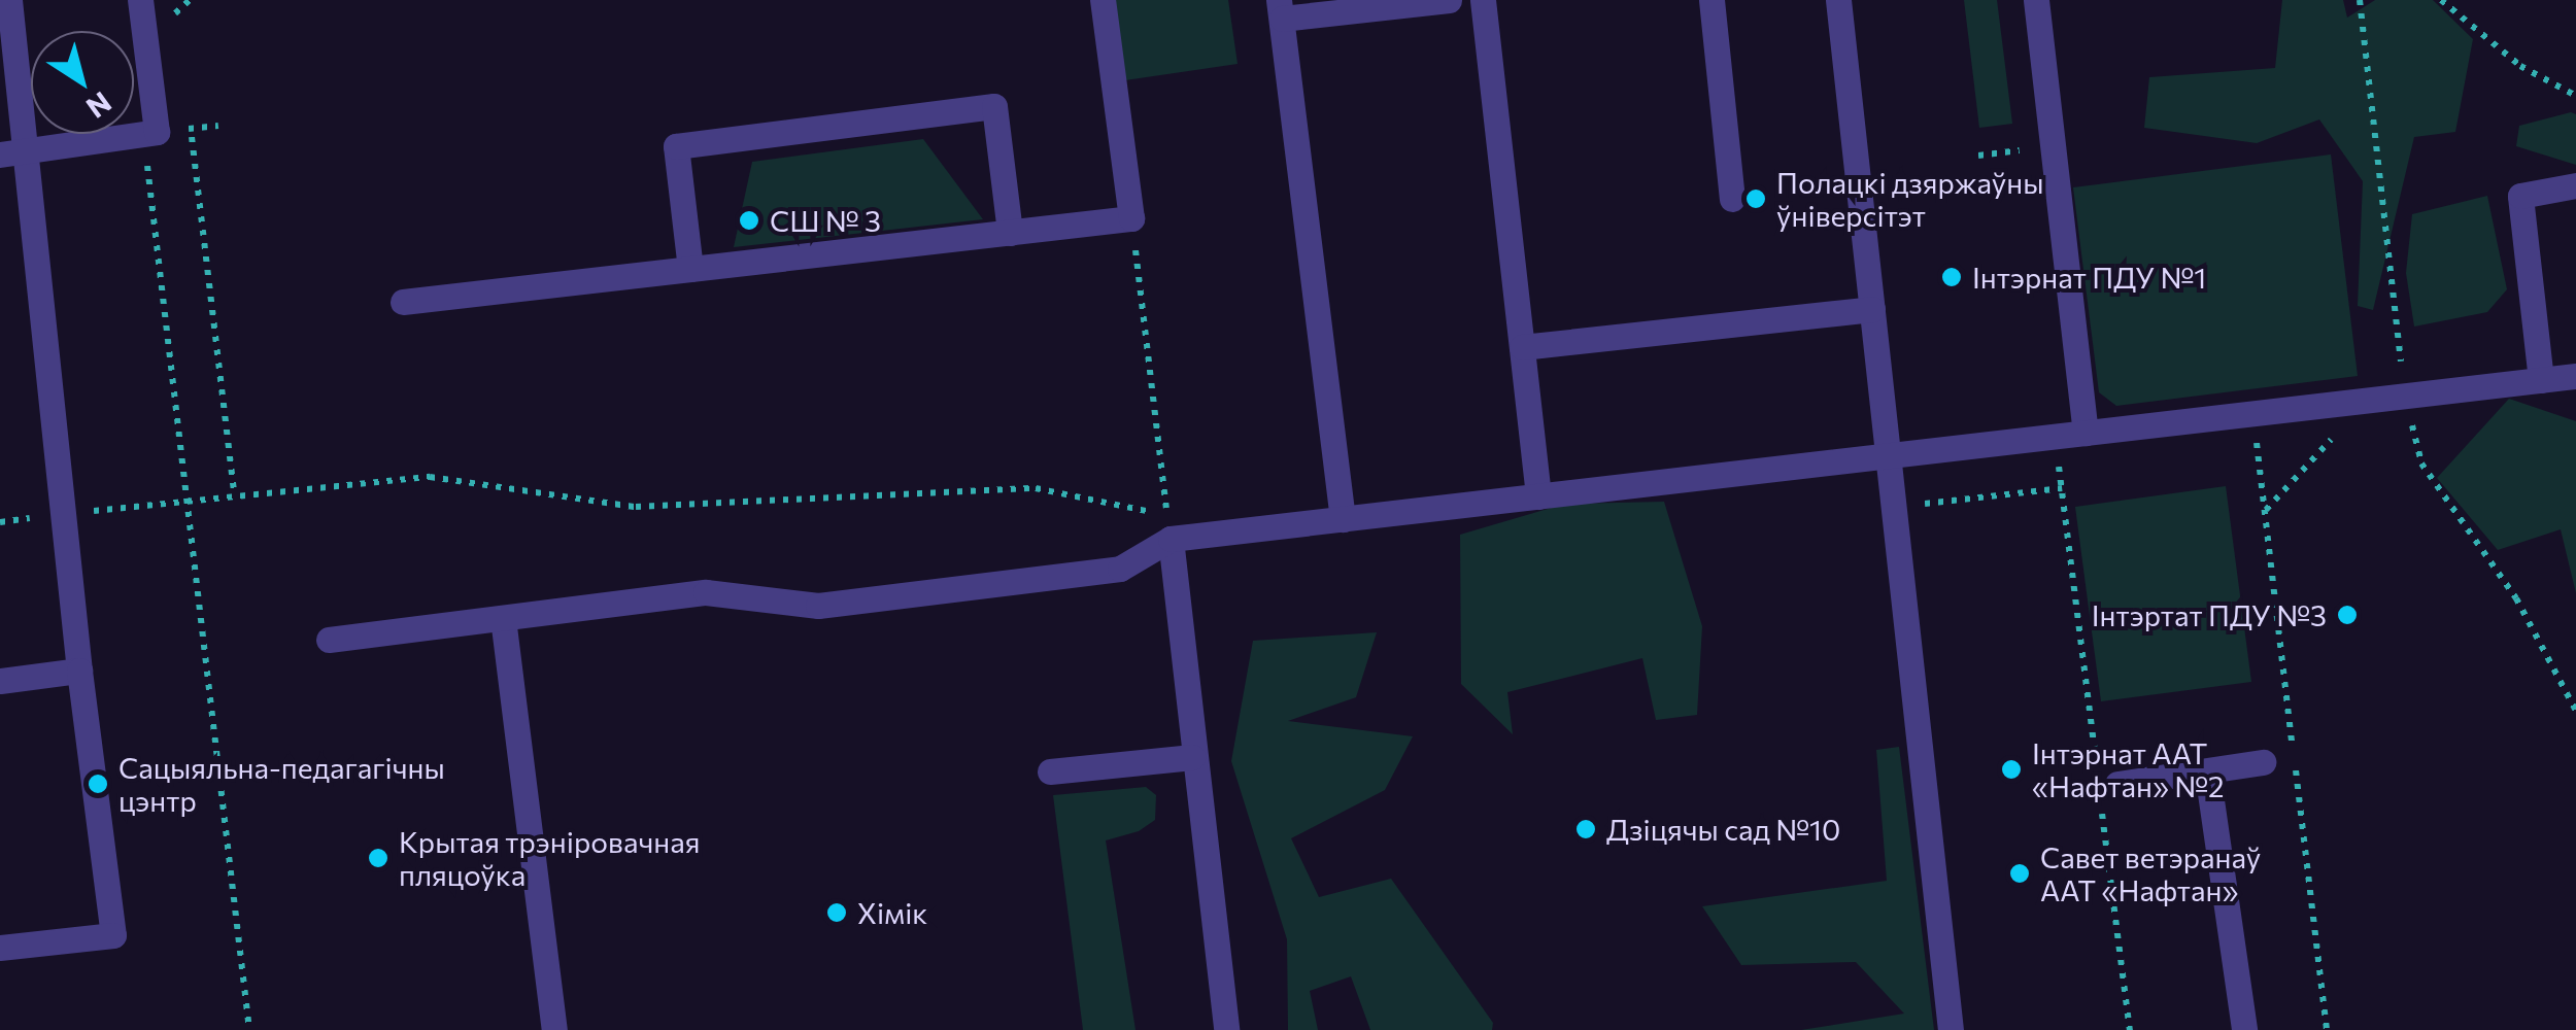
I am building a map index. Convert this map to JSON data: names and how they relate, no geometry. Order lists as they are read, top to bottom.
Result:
{
  "places": [
    "Полацкі дзяржаўны ўніверсітэт",
    "СШ № 3",
    "Інтэрнат ПДУ №1",
    "Інтэртат ПДУ №3",
    "Інтэрнат ААТ «Нафтан» №2",
    "Сацыяльна-педагагічны цэнтр",
    "Дзіцячы сад №10",
    "Крытая трэніровачная пляцоўка",
    "Савет ветэранаў ААТ «Нафтан»",
    "Хімік"
  ],
  "north": "bottom right"
}
